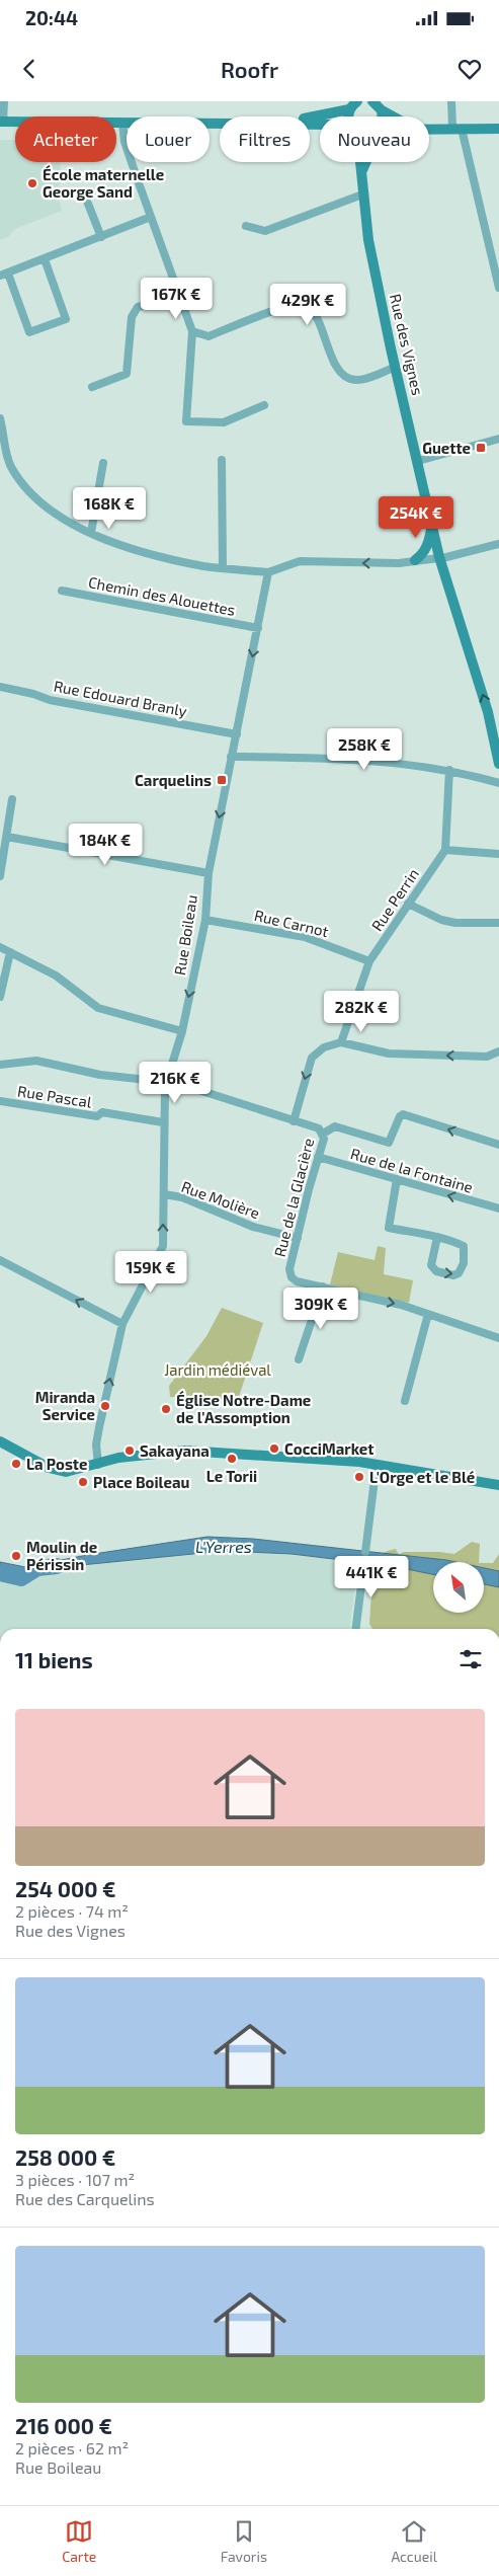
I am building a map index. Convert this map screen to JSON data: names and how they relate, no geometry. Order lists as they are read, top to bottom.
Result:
{
  "streets": {
    "street": [
      "Rue des Vignes",
      "Chemin des Alouettes",
      "Rue Edouard Branly",
      "Rue Perrin",
      "Rue Carnot",
      "Rue Boileau",
      "Rue Pascal",
      "Rue de la Fontaine",
      "Rue de la Glacière",
      "Rue Molière"
    ]
  },
  "crossings": [
    ["Chemin des Alouettes", "Rue Boileau"],
    ["Rue Edouard Branly", "Rue Boileau"],
    ["Rue Perrin", "Rue Carnot"],
    ["Rue Carnot", "Rue Boileau"],
    ["Rue Boileau", "Rue Pascal"],
    ["Rue Boileau", "Rue de la Glacière"],
    ["Rue Boileau", "Rue Molière"],
    ["Rue de la Fontaine", "Rue de la Glacière"],
    ["Rue de la Glacière", "Rue Molière"]
  ],
  "one_way": ["Rue de la Fontaine"],
  "water": ["L'Yerres"],
  "parks": ["Jardin médiéval"],
  "places": {
    "other": [
      "École maternelle George Sand",
      "Miranda Service",
      "Église Notre-Dame de l'Assomption",
      "CocciMarket",
      "Sakayana",
      "Le Torii",
      "La Poste",
      "L'Orge et le Blé",
      "Place Boileau",
      "Moulin de Périssin"
    ],
    "transit": ["Guette", "Carquelins"]
  },
  "north": "top left",
  "page": {
    "status": "20:44",
    "header": "Roofr",
    "chip": [
      "Acheter",
      "Louer",
      "Filtres",
      "Nouveau"
    ],
    "price": [
      "167K €",
      "429K €",
      "168K €",
      "254K €",
      "258K €",
      "184K €",
      "282K €",
      "216K €",
      "159K €",
      "309K €",
      "441K €"
    ],
    "heading": "11 biens",
    "list": [
      {
        "name": "254 000 €",
        "note": "2 pièces · 74 m² · Rue des Vignes"
      },
      {
        "name": "258 000 €",
        "note": "3 pièces · 107 m² · Rue des Carquelins"
      },
      {
        "name": "216 000 €",
        "note": "2 pièces · 62 m² · Rue Boileau"
      }
    ],
    "tabs": ["Carte", "Favoris", "Accueil"]
  }
}
